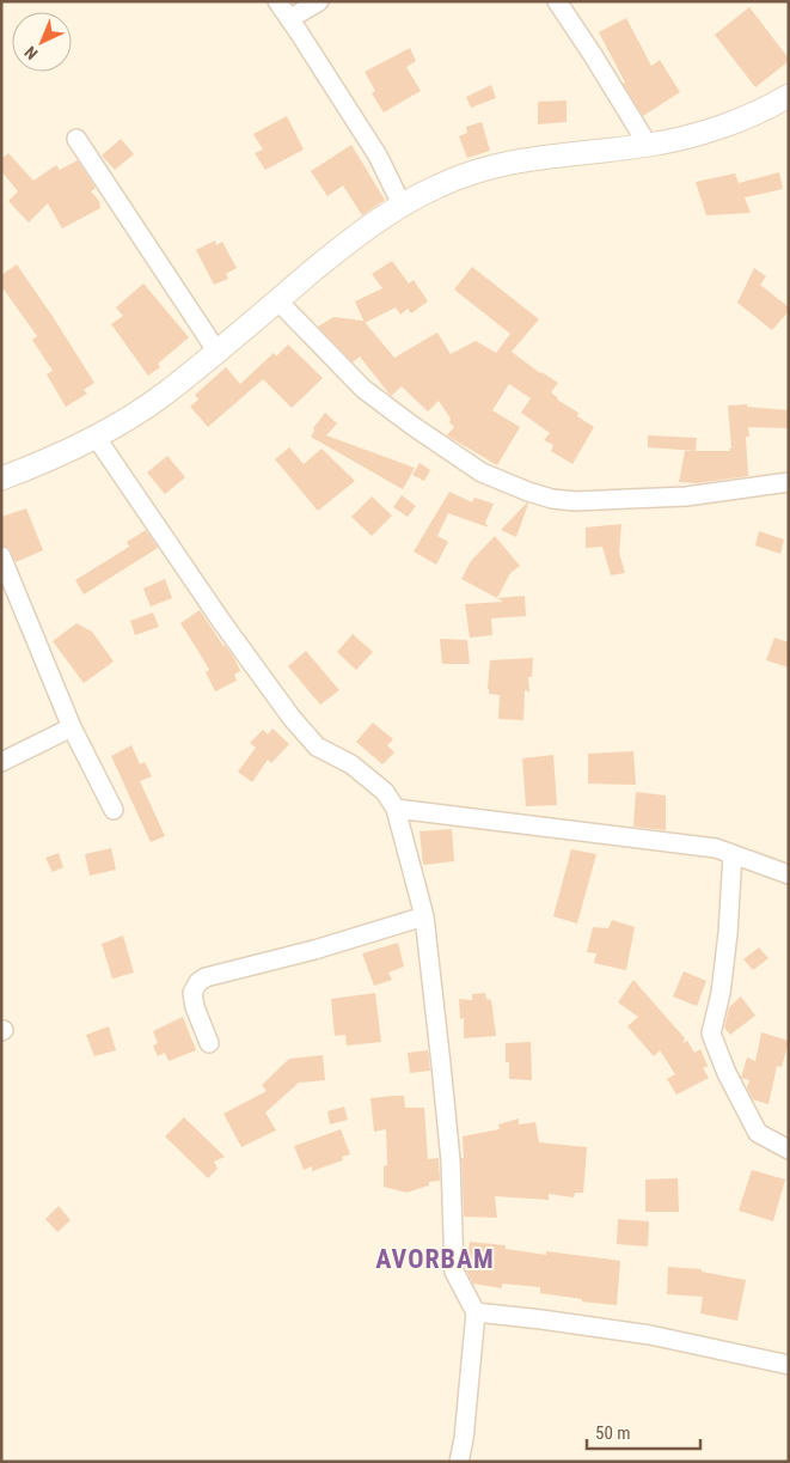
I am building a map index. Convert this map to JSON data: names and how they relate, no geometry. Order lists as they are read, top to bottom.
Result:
{
  "districts": ["AVORBAM"],
  "scale_bar": "50 m",
  "north": "bottom left"
}
